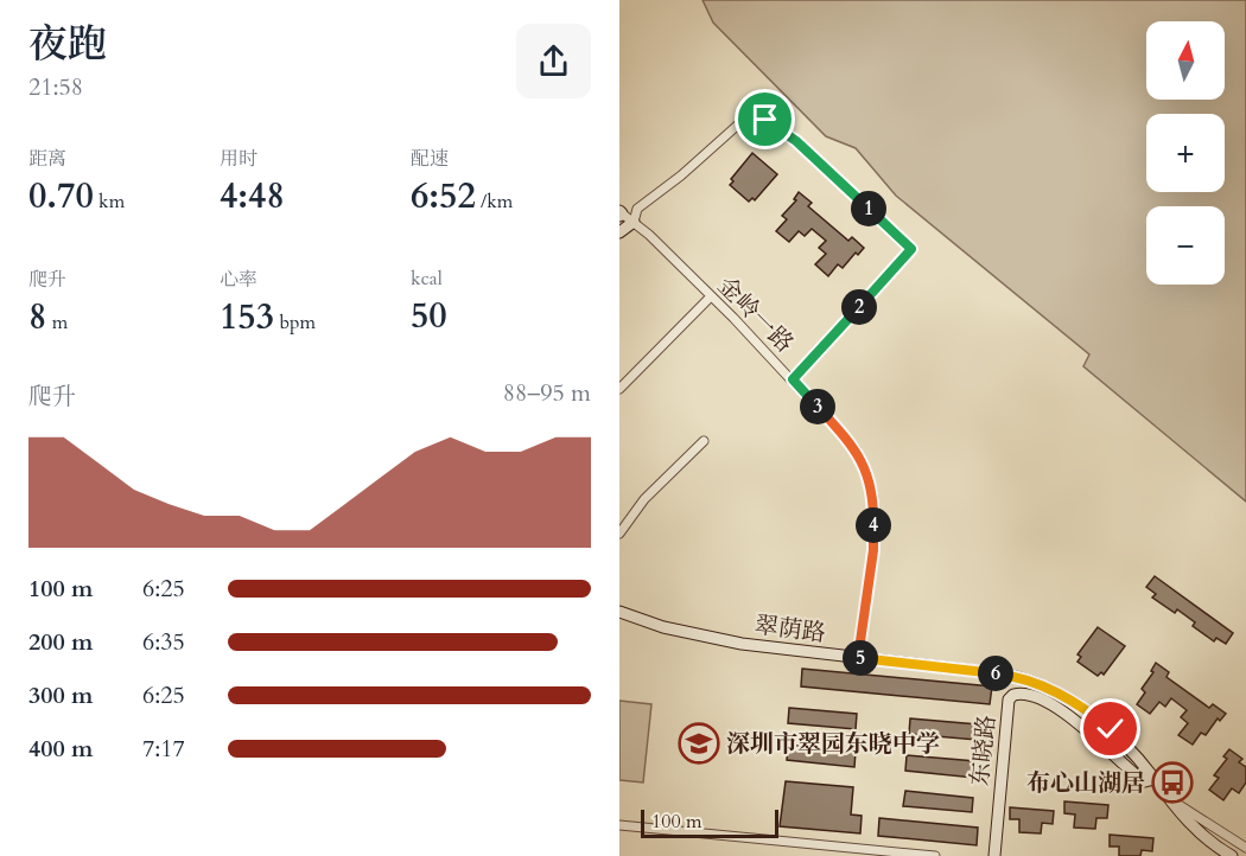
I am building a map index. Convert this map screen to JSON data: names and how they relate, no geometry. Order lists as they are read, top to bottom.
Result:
{
  "streets": {
    "street": ["金岭一路", "翠荫路", "东晓路"]
  },
  "crossings": [
    ["金岭一路", "翠荫路"],
    ["翠荫路", "东晓路"]
  ],
  "places": {
    "school or university": ["深圳市翠园东晓中学"],
    "bus stop": ["布心山湖居"]
  },
  "scale_bar": "100 m",
  "north": "top",
  "page": {
    "heading": ["夜跑", "21:58"],
    "map_buttons": ["+", "−"],
    "stats": [
      ["距离", "0.70 km"],
      ["用时", "4:48"],
      ["配速", "6:52 /km"],
      ["爬升", "8 m"],
      ["心率", "153 bpm"],
      ["kcal", "50"]
    ],
    "pins": [
      "1",
      "2",
      "3",
      "4",
      "5",
      "6"
    ],
    "chart": ["爬升", "88–95 m"],
    "list": [
      {
        "name": "100 m",
        "note": "6:25"
      },
      {
        "name": "200 m",
        "note": "6:35"
      },
      {
        "name": "300 m",
        "note": "6:25"
      },
      {
        "name": "400 m",
        "note": "7:17"
      }
    ],
    "scale": "100 m"
  }
}
